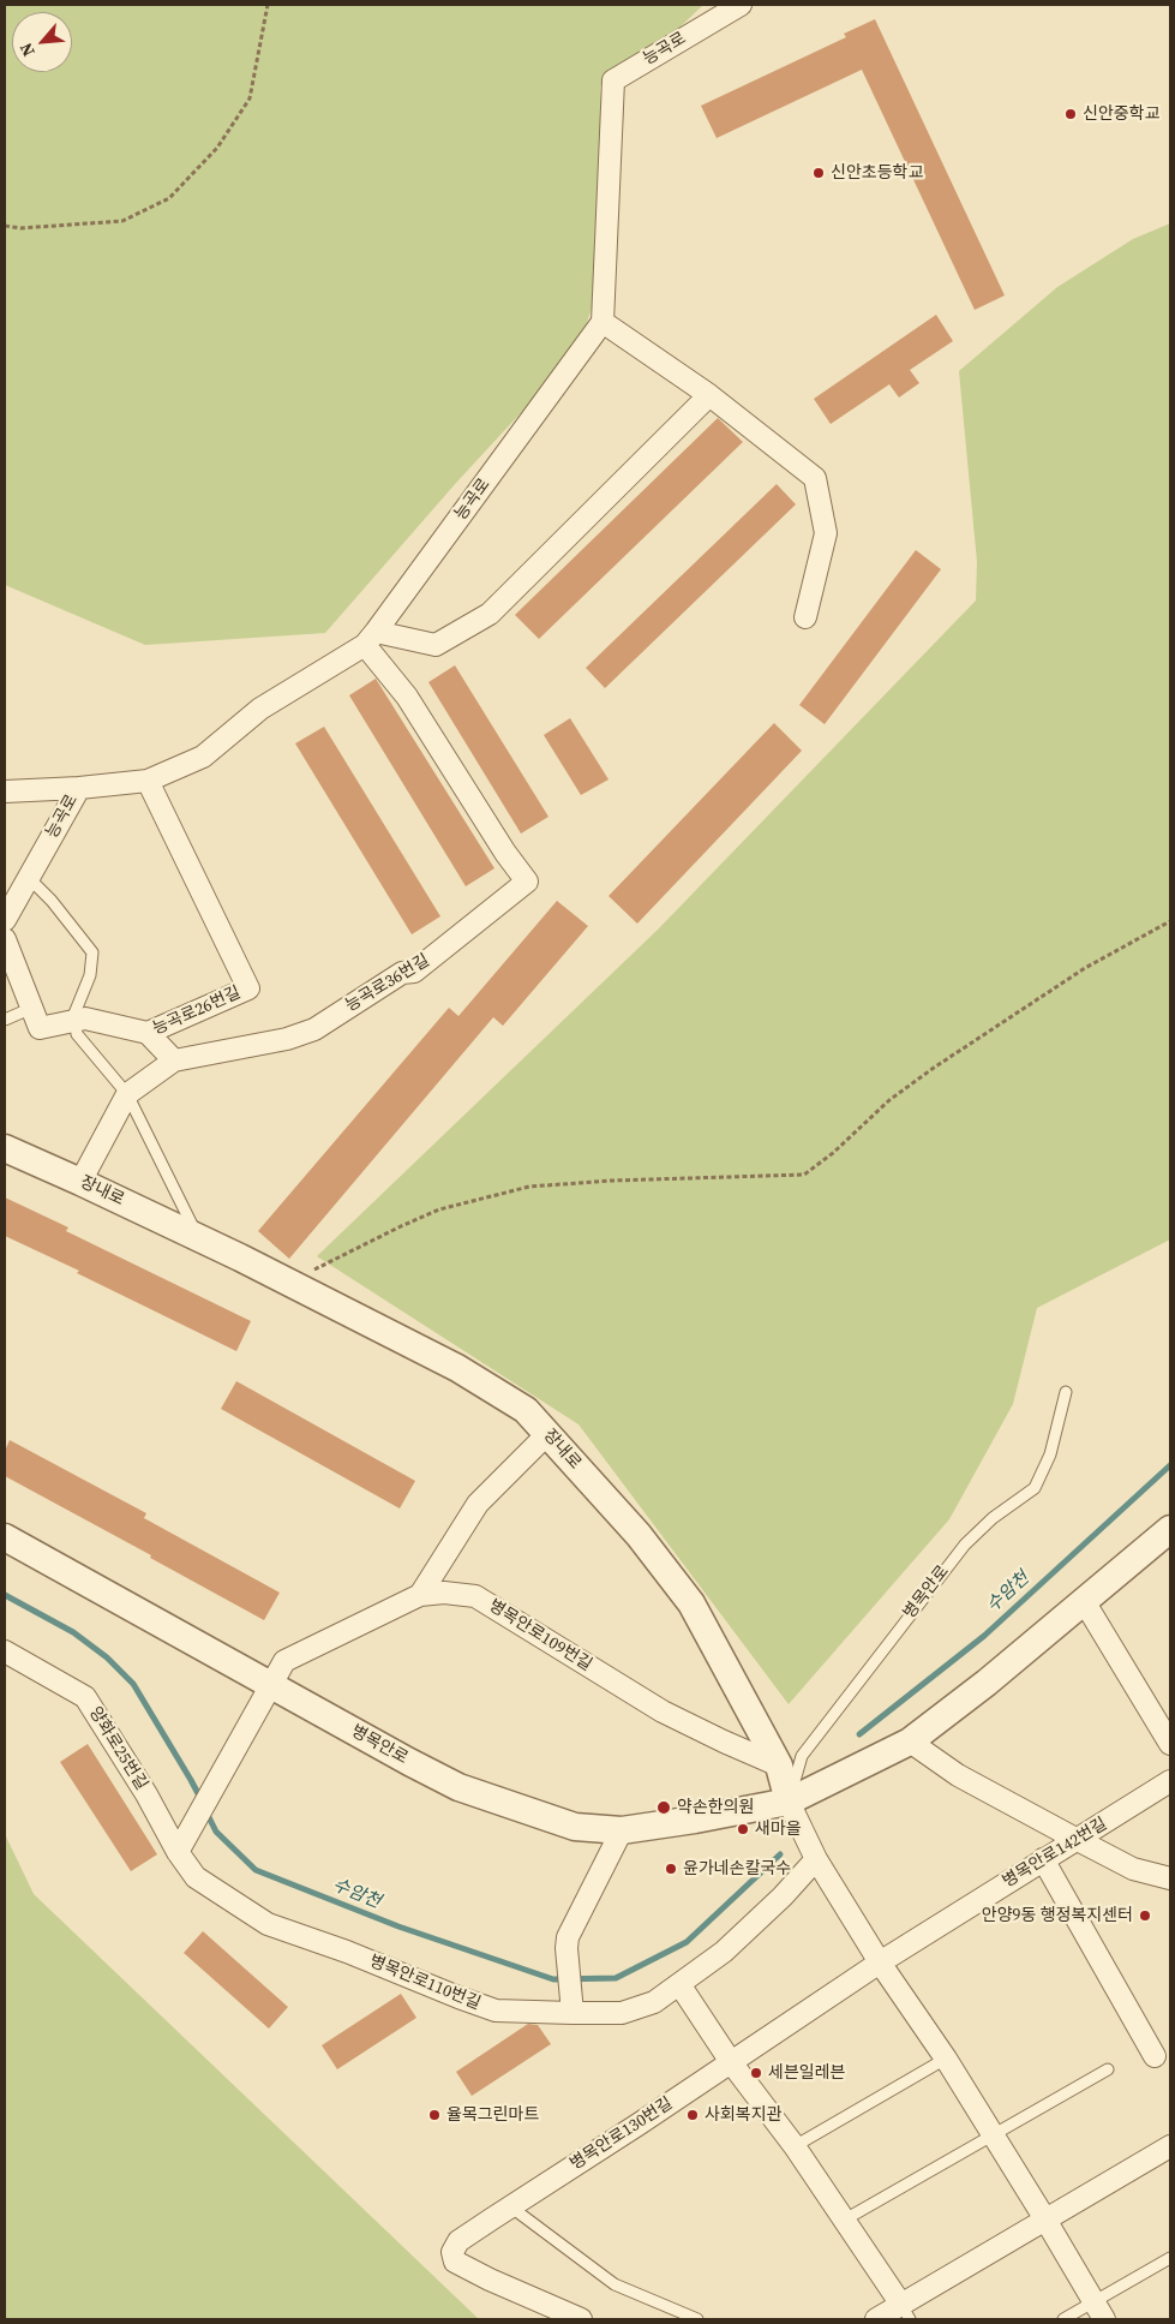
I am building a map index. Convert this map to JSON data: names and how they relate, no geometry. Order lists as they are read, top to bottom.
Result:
{
  "streets": {
    "street": [
      "능곡로",
      "능곡로36번길",
      "능곡로26번길",
      "장내로",
      "병목안로",
      "병목안로109번길",
      "양화로25번길",
      "병목안로142번길",
      "병목안로110번길",
      "병목안로130번길"
    ]
  },
  "crossings": [
    ["능곡로", "능곡로36번길"],
    ["능곡로", "능곡로26번길"],
    ["능곡로36번길", "장내로"],
    ["장내로", "병목안로"],
    ["장내로", "병목안로109번길"],
    ["병목안로", "병목안로109번길"],
    ["양화로25번길", "병목안로110번길"],
    ["병목안로142번길", "병목안로130번길"]
  ],
  "water": ["수암천"],
  "places": [
    "신안중학교",
    "신안초등학교",
    "약손한의원",
    "새마을",
    "윤가네손칼국수",
    "안양9동 행정복지센터",
    "세븐일레븐",
    "율목그린마트",
    "사회복지관"
  ],
  "north": "bottom left"
}
